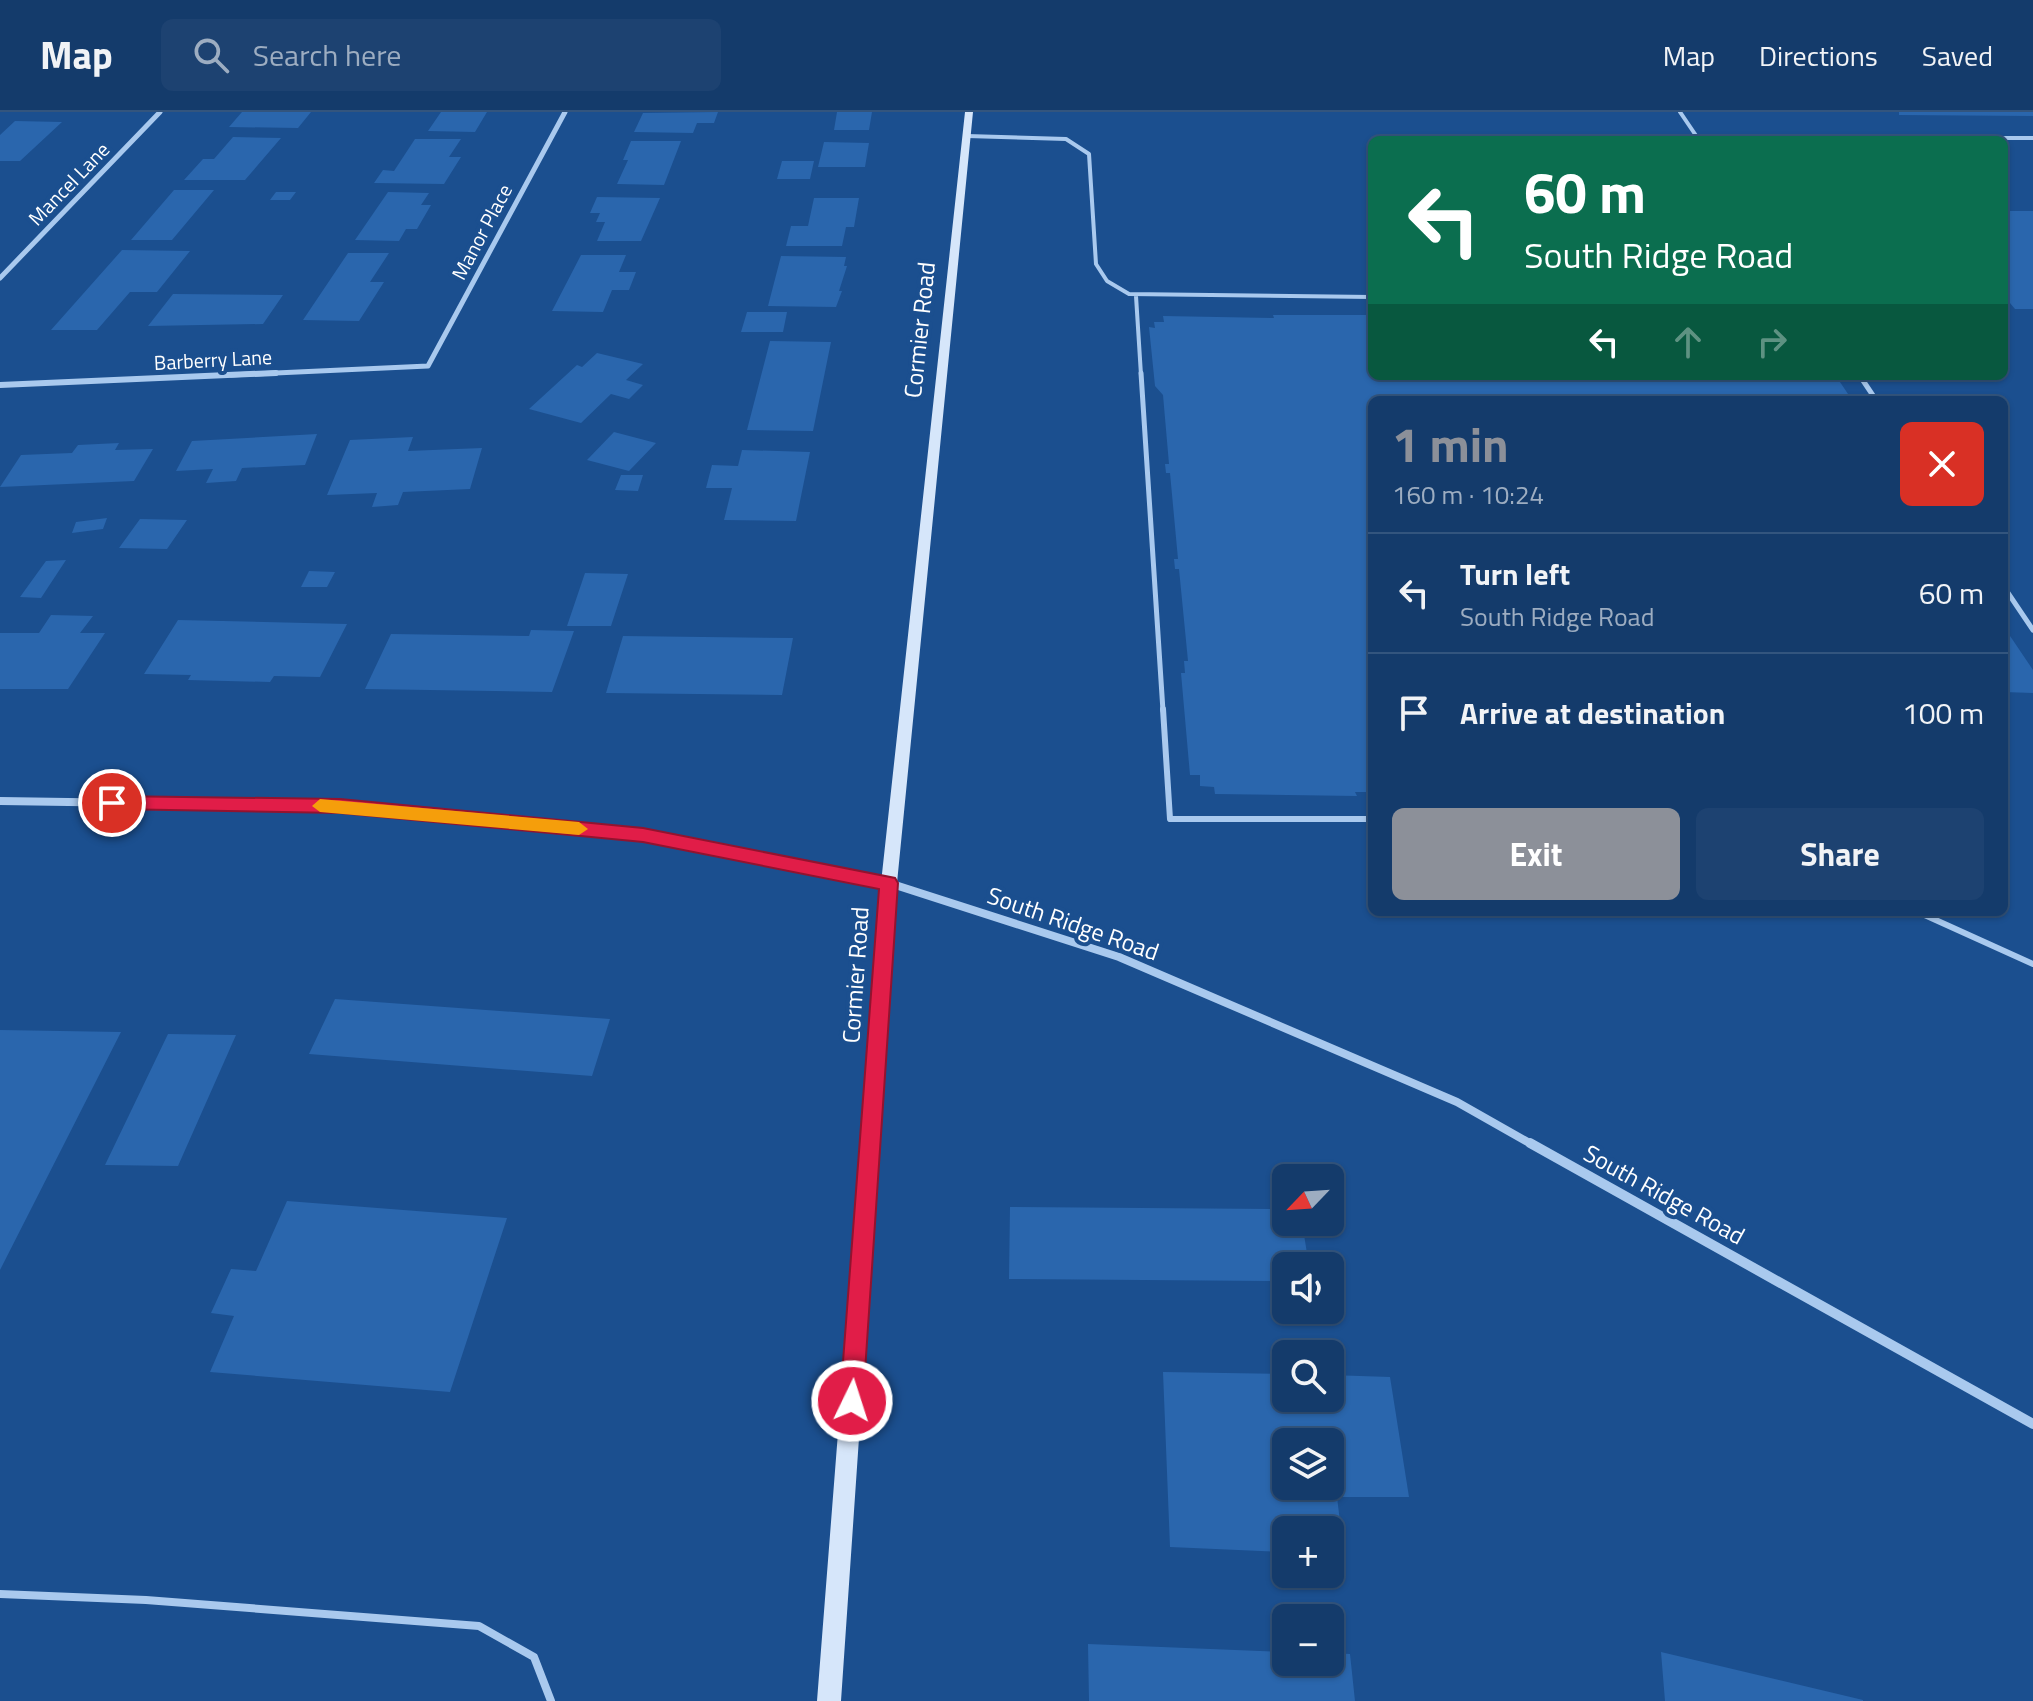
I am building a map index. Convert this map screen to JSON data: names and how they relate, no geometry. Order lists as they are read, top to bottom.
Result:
{
  "streets": {
    "street": [
      "Mancel Lane",
      "Manor Place",
      "Cormier Road",
      "Barberry Lane",
      "South Ridge Road"
    ]
  },
  "crossings": [
    ["Manor Place", "Barberry Lane"],
    ["Cormier Road", "South Ridge Road"]
  ],
  "north": "bottom left",
  "page": {
    "header": "Map",
    "search": "Search here",
    "nav": ["Map", "Directions", "Saved"],
    "turn": ["60 m", "South Ridge Road"],
    "heading": ["1 min", "160 m · 10:24"],
    "list": [
      {
        "name": "Turn left",
        "note": "South Ridge Road",
        "value": "60 m"
      },
      {
        "name": "Arrive at destination",
        "value": "100 m"
      }
    ],
    "buttons": ["Exit", "Share"],
    "map_buttons": ["+", "−"]
  }
}
